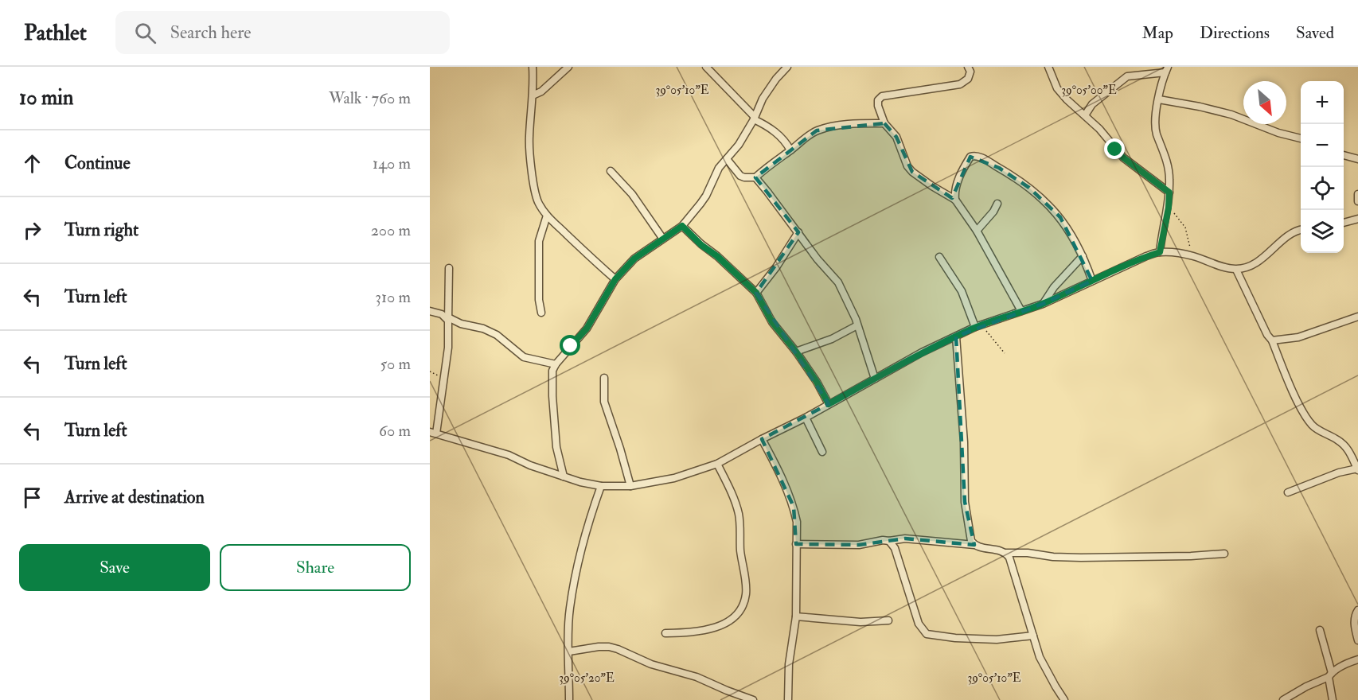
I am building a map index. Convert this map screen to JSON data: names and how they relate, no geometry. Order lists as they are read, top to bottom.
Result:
{
  "north": "bottom right",
  "page": {
    "header": "Pathlet",
    "search": "Search here",
    "nav": ["Map", "Directions", "Saved"],
    "heading": ["10 min", "Walk · 760 m"],
    "map_buttons": ["+", "−"],
    "list": [
      ["Continue", "140 m"],
      ["Turn right", "200 m"],
      ["Turn left", "310 m"],
      ["Turn left", "50 m"],
      ["Turn left", "60 m"],
      "Arrive at destination"
    ],
    "buttons": ["Save", "Share"]
  },
  "coordinates": ["39°05'10\"E", "39°05'00\"E", "39°05'20\"E"]
}
